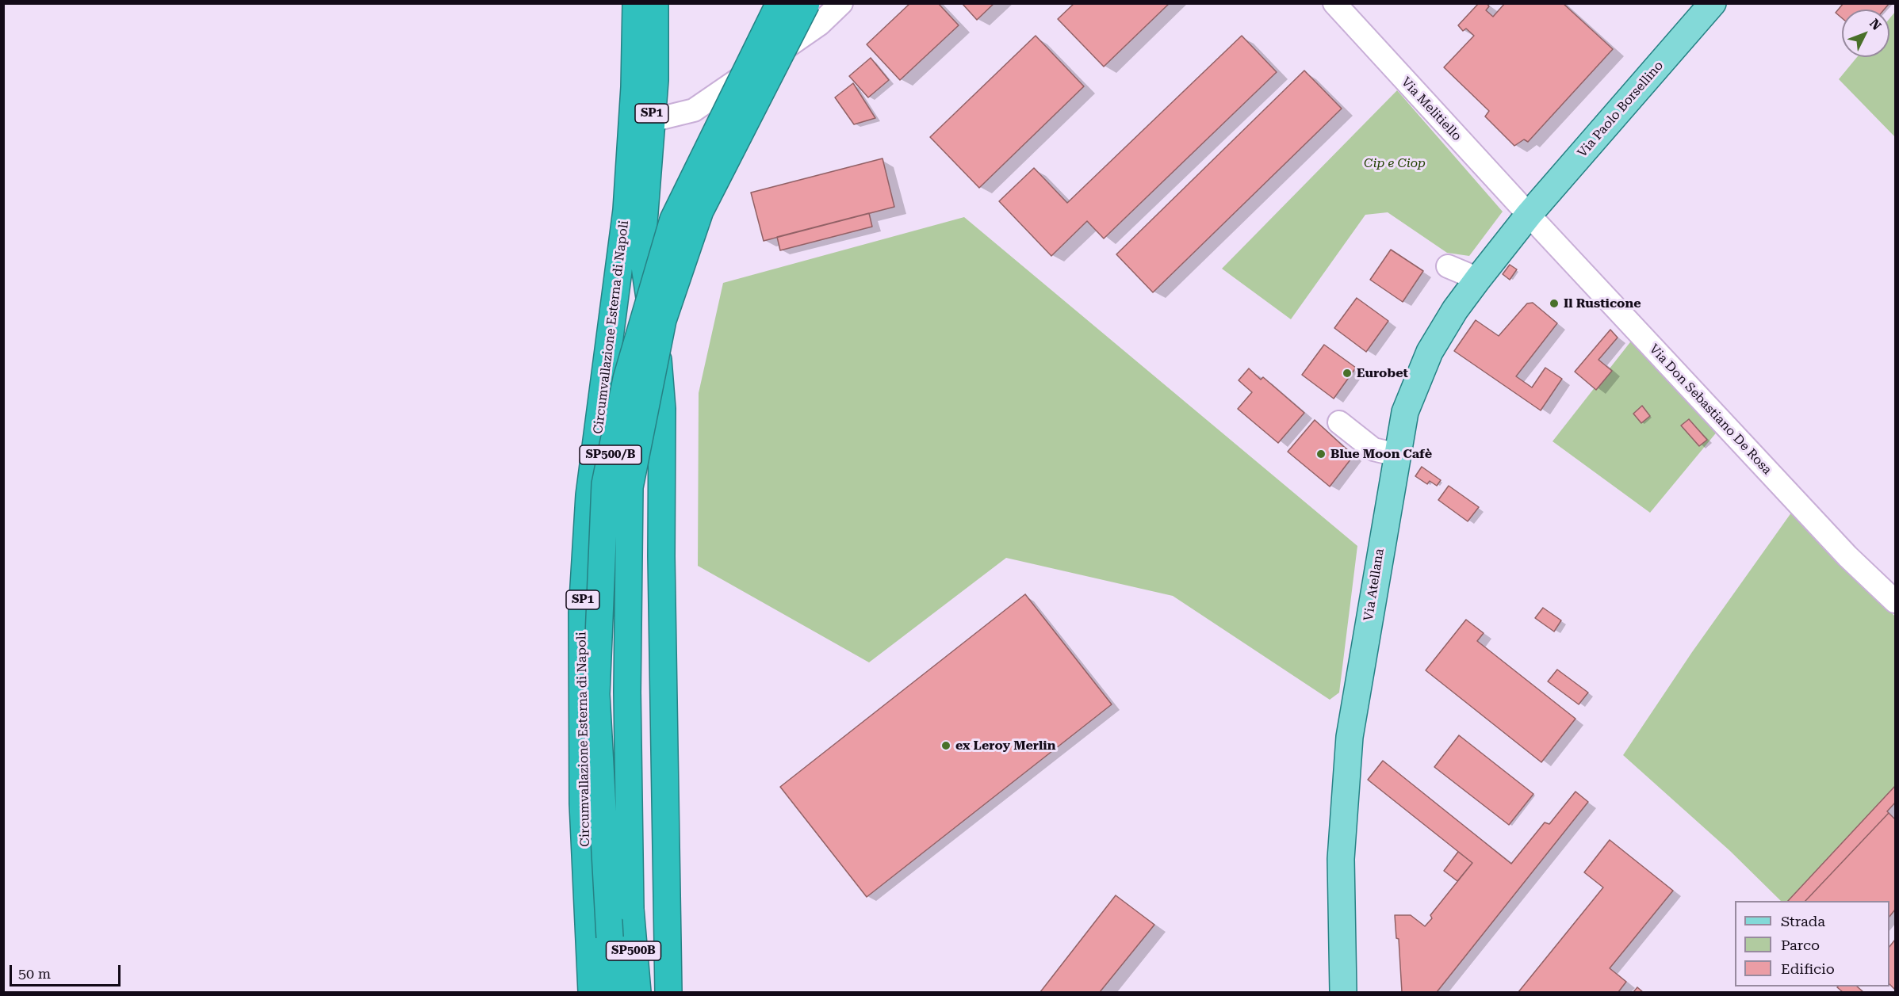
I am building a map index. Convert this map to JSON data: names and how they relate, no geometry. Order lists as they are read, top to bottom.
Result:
{
  "streets": {
    "highway": [
      "SP1",
      "Circumvallazione Esterna di Napoli",
      "SP500/B",
      "SP500B"
    ],
    "main road": ["Via Paolo Borsellino", "Via Atellana"],
    "street": ["Via Melitiello", "Via Don Sebastiano De Rosa"]
  },
  "crossings": [
    ["Via Melitiello", "Via Paolo Borsellino"],
    ["Via Melitiello", "Via Don Sebastiano De Rosa"],
    ["Via Melitiello", "Via Atellana"],
    ["Via Paolo Borsellino", "Via Don Sebastiano De Rosa"],
    ["Via Paolo Borsellino", "Via Atellana"],
    ["Via Don Sebastiano De Rosa", "Via Atellana"],
    ["SP500/B", "SP500B"]
  ],
  "parks": ["Cip e Ciop"],
  "places": [
    "Il Rusticone",
    "Eurobet",
    "Blue Moon Cafè",
    "ex Leroy Merlin"
  ],
  "legend": ["Strada", "Parco", "Edificio"],
  "scale_bar": "50 m",
  "north": "top right"
}
